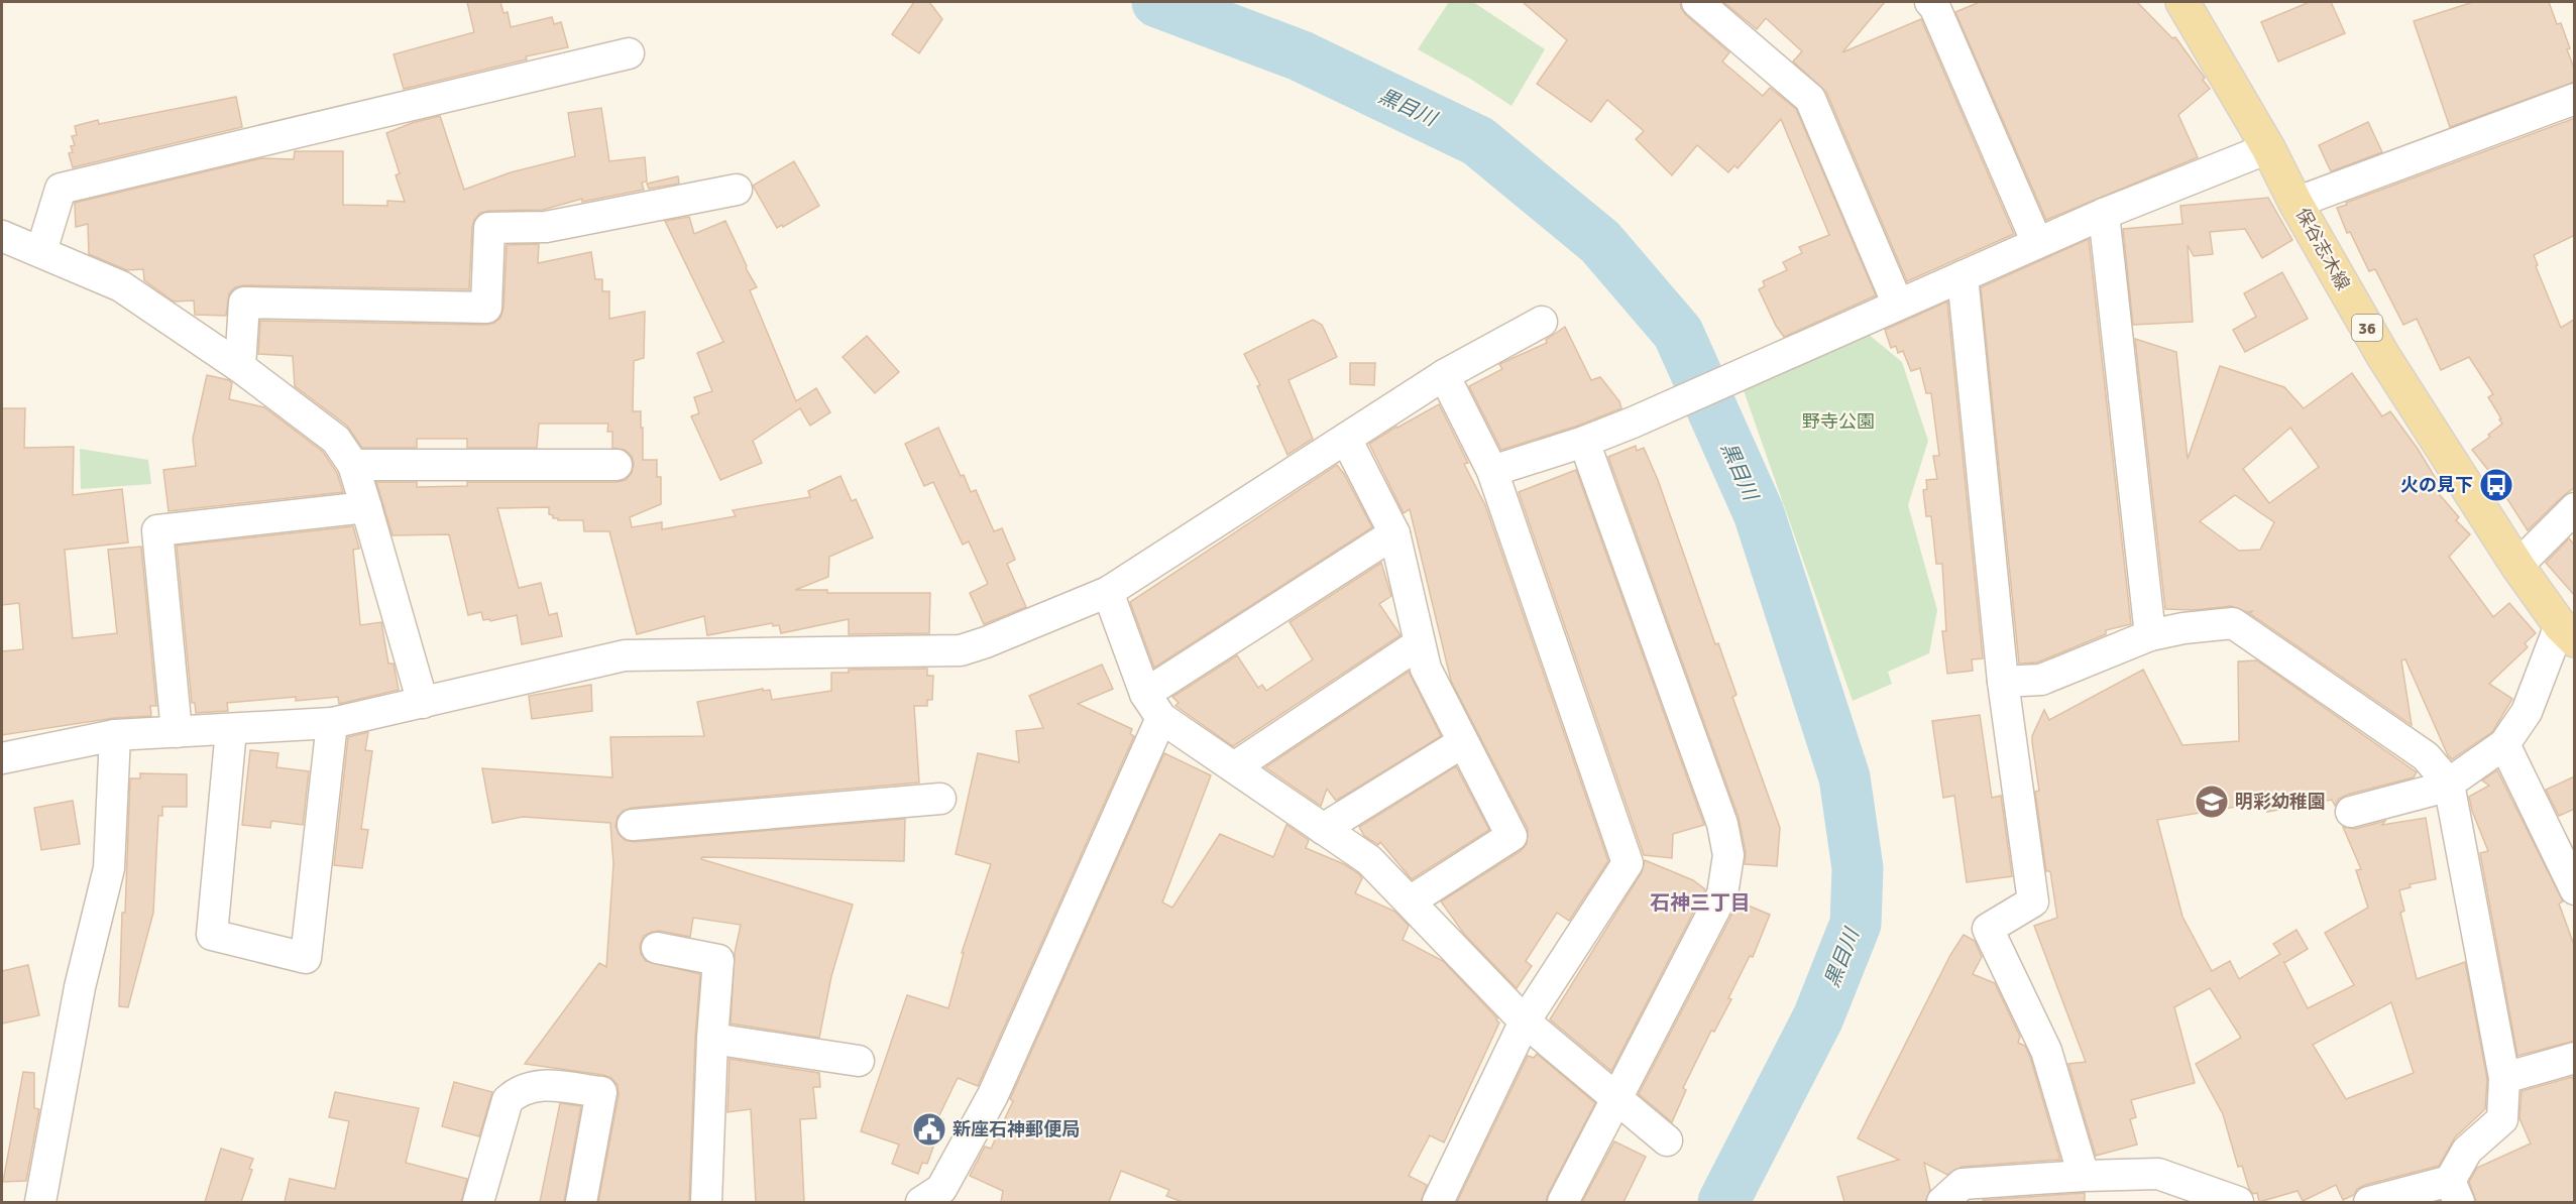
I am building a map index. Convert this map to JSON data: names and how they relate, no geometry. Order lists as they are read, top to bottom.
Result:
{
  "streets": {
    "main road": ["保谷志木線", "36"]
  },
  "districts": ["石神三丁目"],
  "water": ["黒目川"],
  "parks": ["野寺公園"],
  "places": {
    "bus stop": ["火の見下"],
    "school or university": ["明彩幼稚園"],
    "public building": ["新座石神郵便局"]
  }
}
